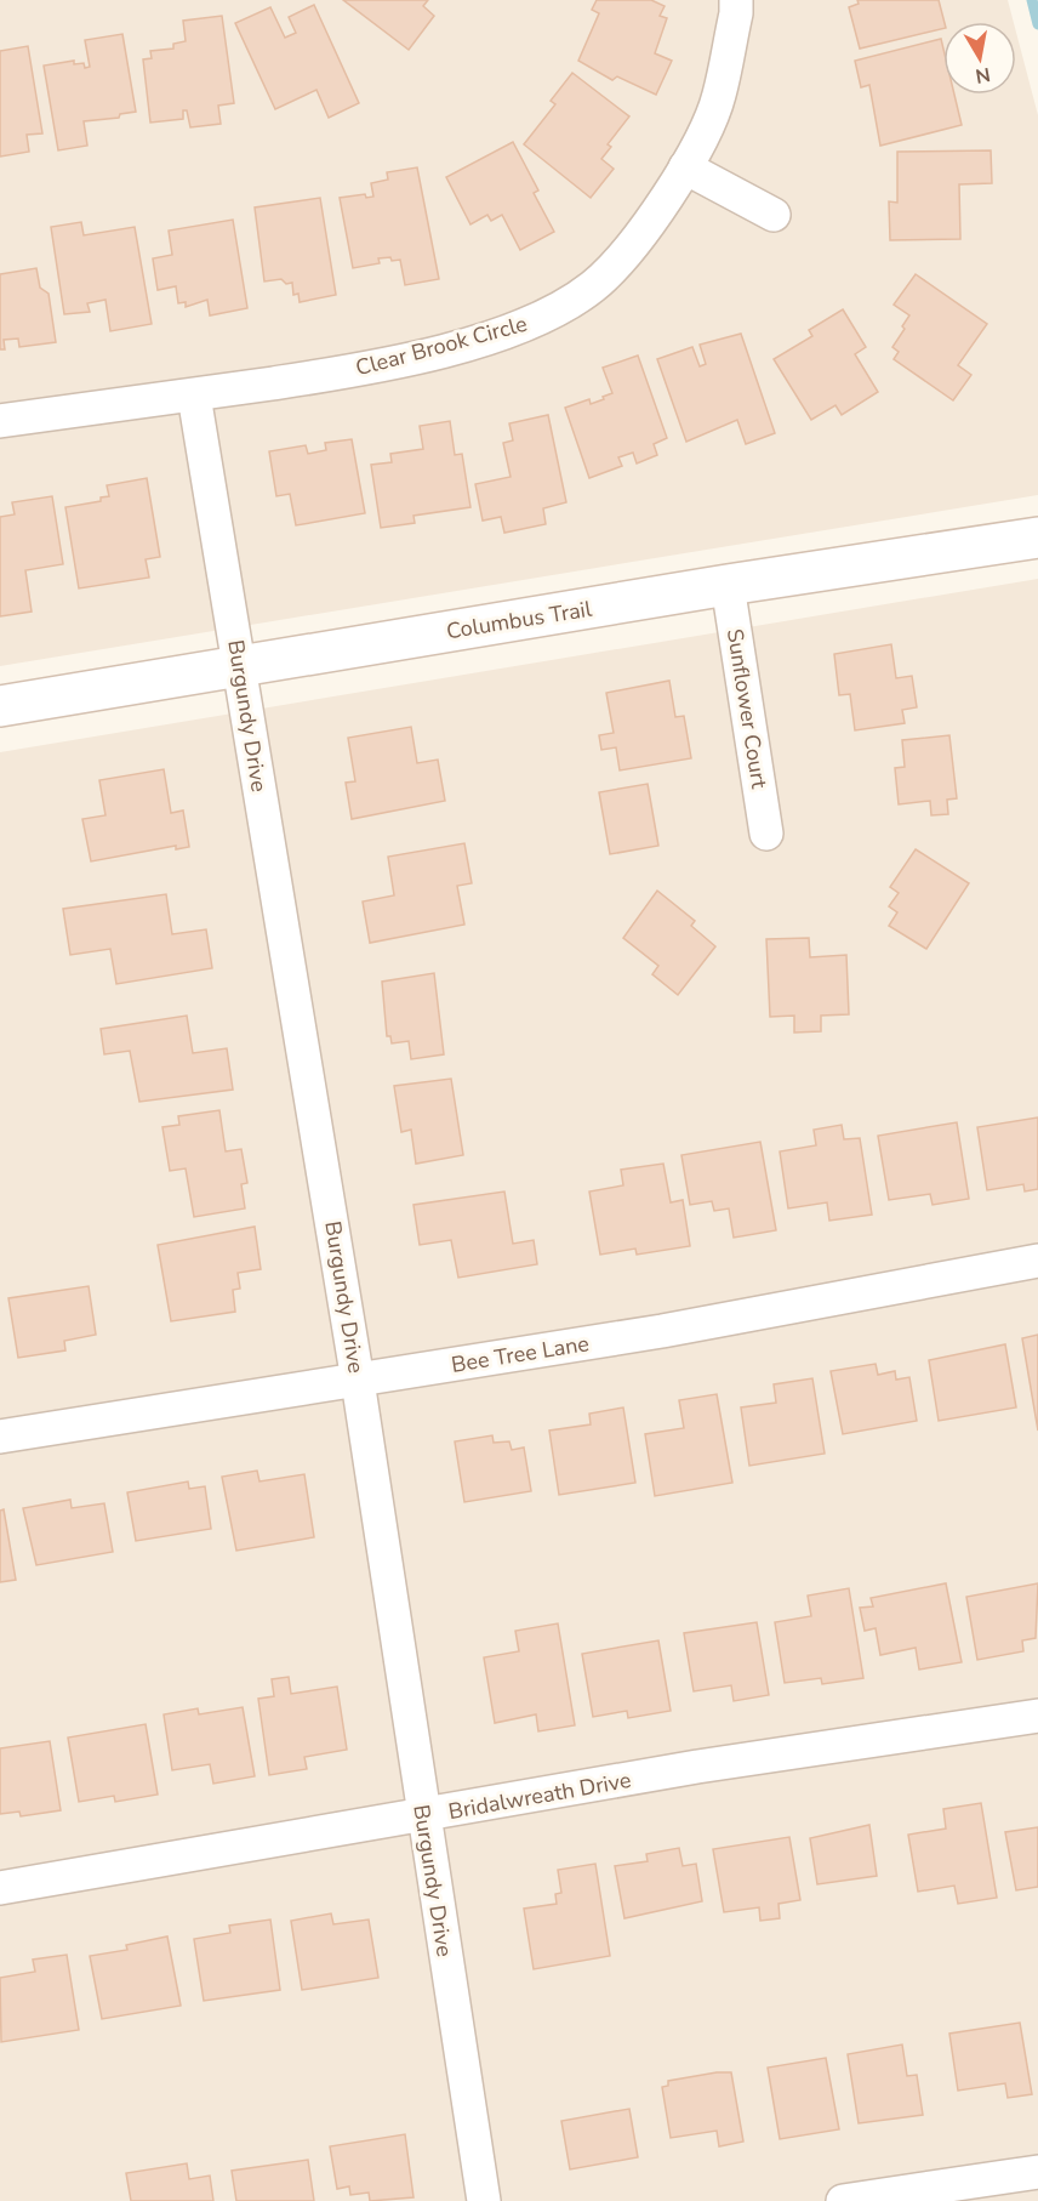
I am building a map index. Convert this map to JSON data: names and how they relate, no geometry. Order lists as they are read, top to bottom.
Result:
{
  "streets": {
    "street": [
      "Clear Brook Circle",
      "Columbus Trail",
      "Sunflower Court",
      "Burgundy Drive",
      "Bee Tree Lane",
      "Bridalwreath Drive"
    ]
  },
  "crossings": [
    ["Clear Brook Circle", "Burgundy Drive"],
    ["Columbus Trail", "Sunflower Court"],
    ["Columbus Trail", "Burgundy Drive"],
    ["Burgundy Drive", "Bee Tree Lane"],
    ["Burgundy Drive", "Bridalwreath Drive"]
  ],
  "north": "bottom"
}
